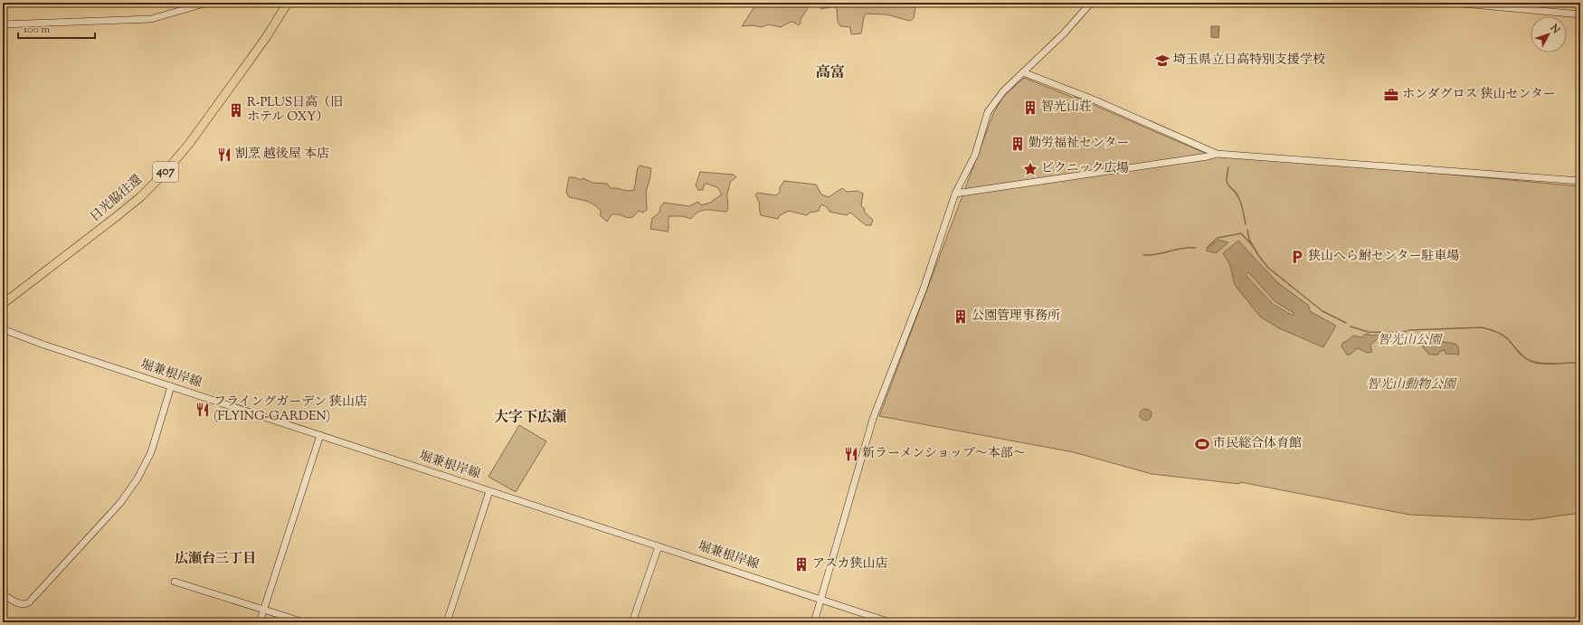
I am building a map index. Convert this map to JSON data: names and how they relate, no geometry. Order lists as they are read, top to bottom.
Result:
{
  "streets": {
    "highway": ["407", "日光脇往還"],
    "street": ["堀兼根岸線"]
  },
  "districts": ["高富", "大字下広瀬", "広瀬台三丁目"],
  "parks": ["智光山公園", "智光山動物公園"],
  "places": {
    "school or university": ["埼玉県立日高特別支援学校"],
    "office": ["ホンダグロス 狭山センター"],
    "building": [
      "智光山荘",
      "R-PLUS日高（旧 ホテル OXY）",
      "勤労福祉センター",
      "公園管理事務所",
      "アスカ狭山店"
    ],
    "restaurant": ["割烹 越後屋 本店", "フライングガーデン 狭山店 (FLYING-GARDEN)", "新ラーメンショップ～本部～"],
    "place": ["ピクニック広場"],
    "parking": ["狭山へら鮒センター駐車場"],
    "sports": ["市民総合体育館"]
  },
  "scale_bar": "100 m",
  "north": "top right"
}
